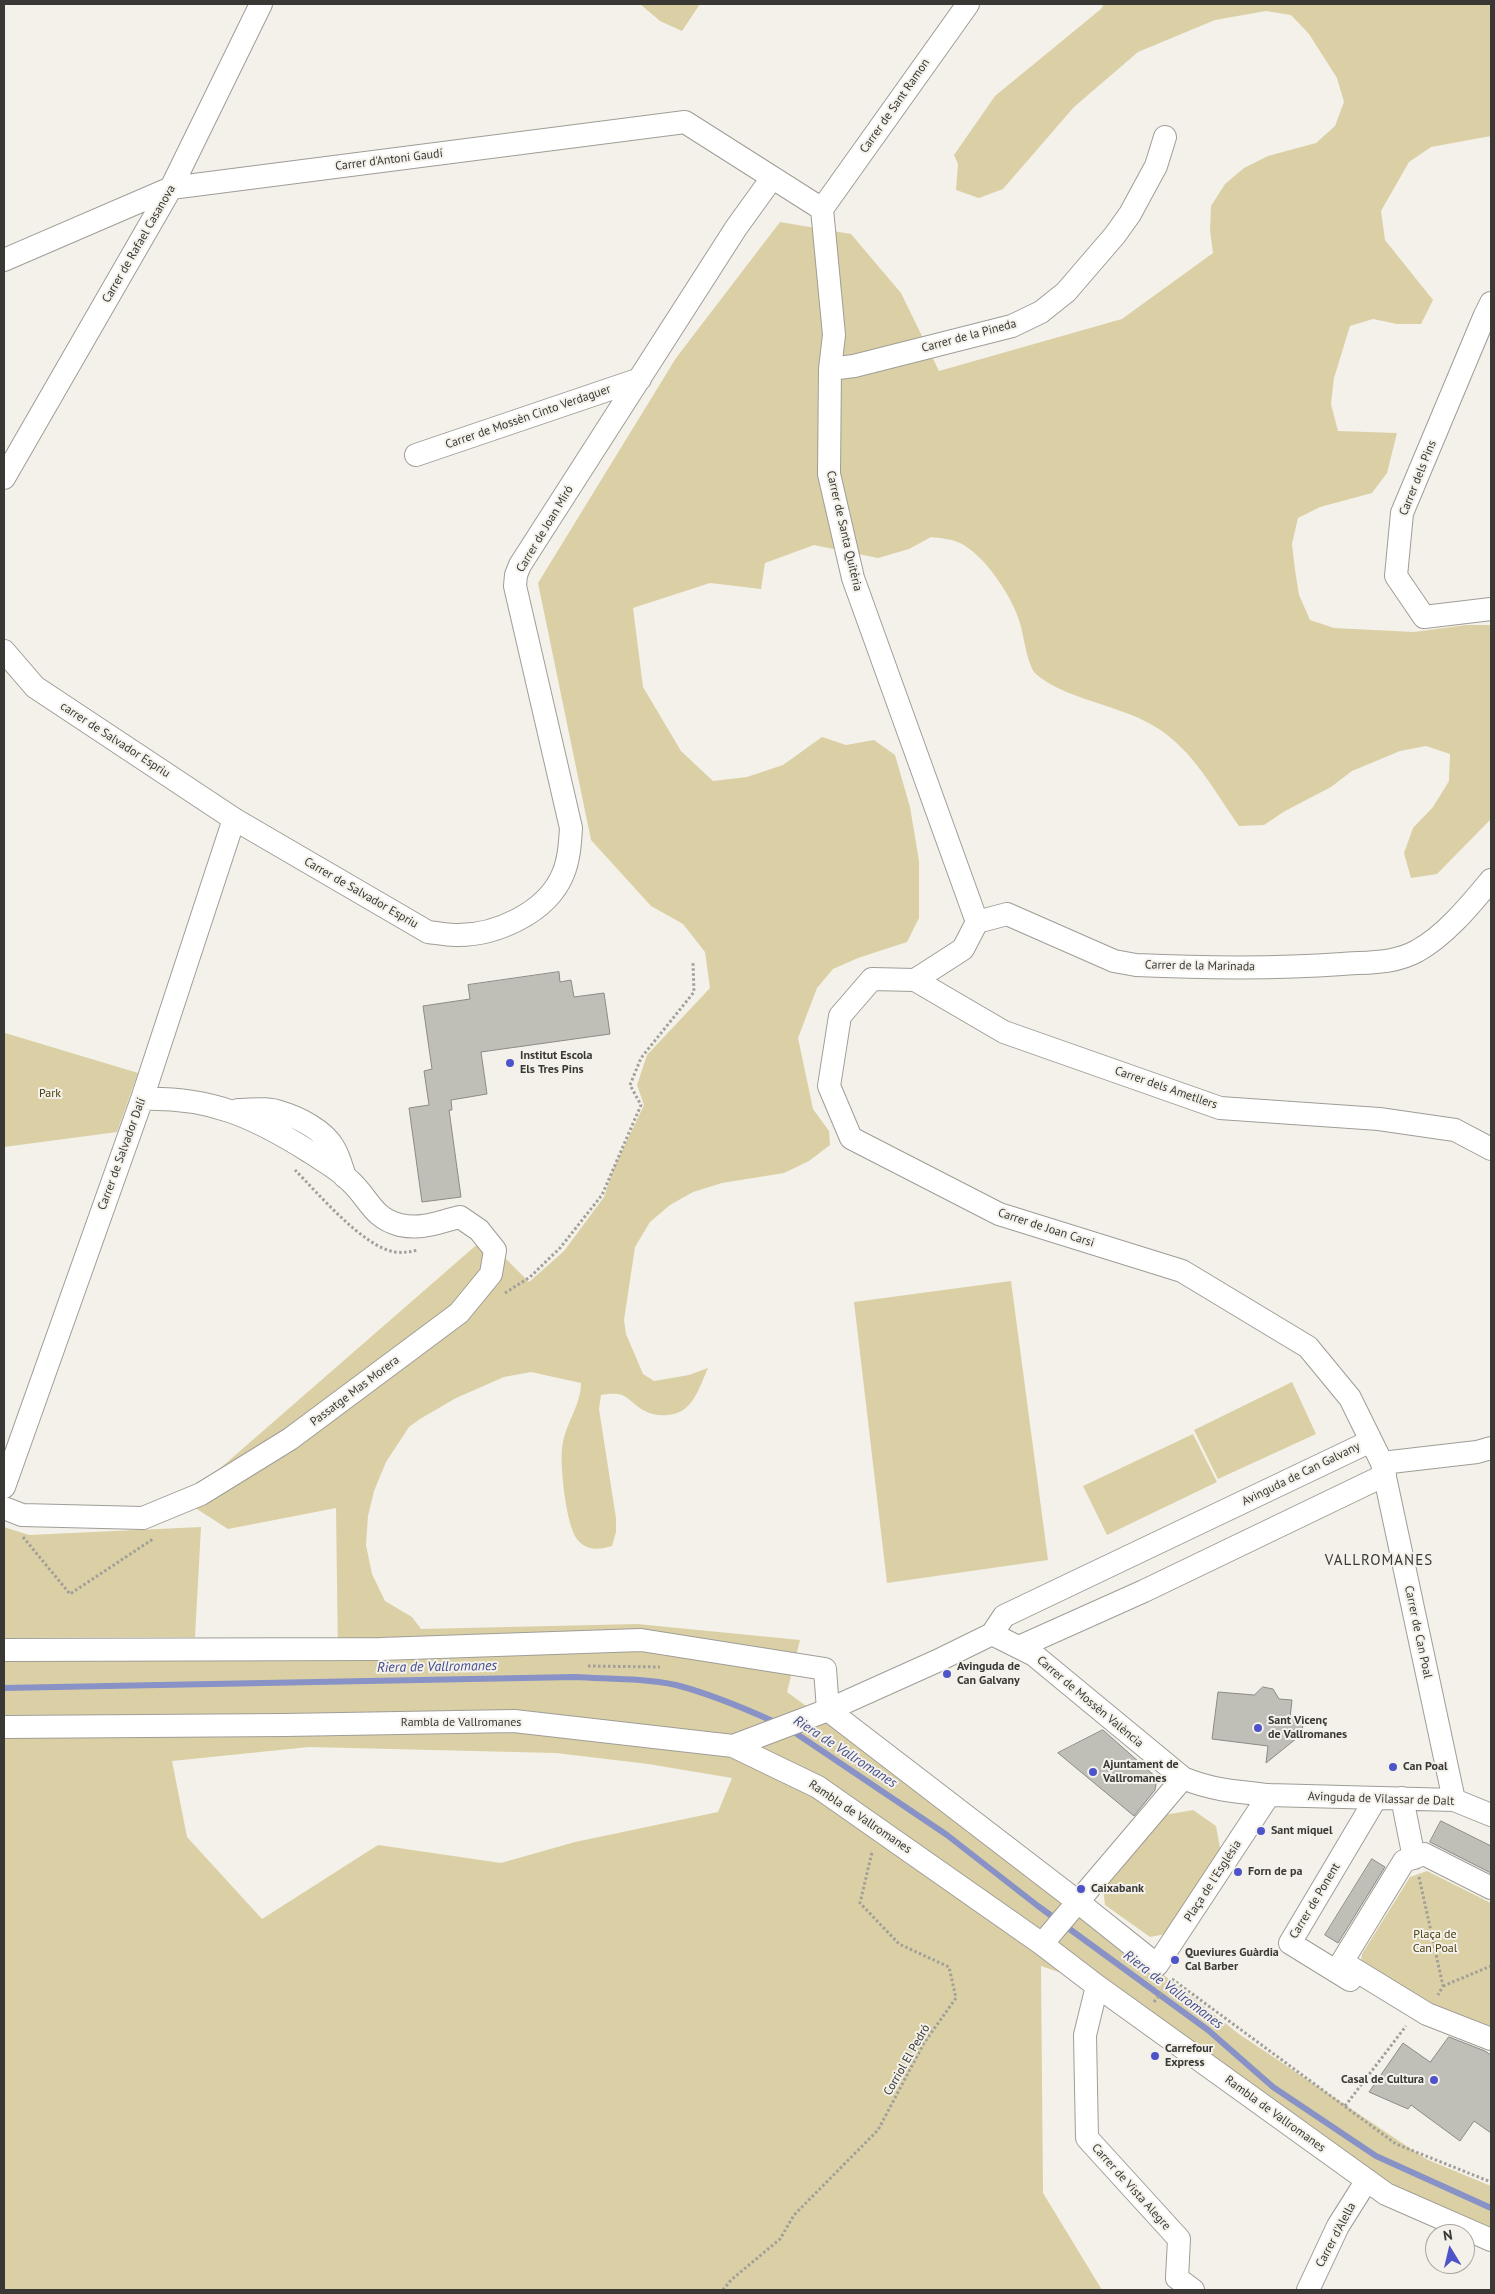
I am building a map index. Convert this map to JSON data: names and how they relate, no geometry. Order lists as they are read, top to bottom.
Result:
{
  "streets": {
    "street": [
      "Carrer de Sant Ramon",
      "Carrer d'Antoni Gaudí",
      "Carrer de Rafael Casanova",
      "Carrer de la Pineda",
      "Carrer de Mossèn Cinto Verdaguer",
      "Carrer dels Pins",
      "Carrer de Joan Miró",
      "Carrer de Santa Quitèria",
      "carrer de Salvador Espriu",
      "Carrer de Salvador Espriu",
      "Carrer de la Marinada",
      "Carrer dels Ametllers",
      "Carrer de Salvador Dalí",
      "Carrer de Joan Carsi",
      "Passatge Mas Morera",
      "Avinguda de Can Galvany",
      "Carrer de Can Poal",
      "Carrer de Mossèn València",
      "Rambla de Vallromanes",
      "Avinguda de Vilassar de Dalt",
      "Plaça de l'Església",
      "Carrer de Ponent",
      "Carrer de Vista Alegre",
      "Carrer d'Alella"
    ],
    "path": ["Corriol El Pedró"]
  },
  "crossings": [
    ["Carrer de Sant Ramon", "Carrer de Santa Quitèria"],
    ["Carrer d'Antoni Gaudí", "Carrer de Rafael Casanova"],
    ["Carrer d'Antoni Gaudí", "Carrer de Joan Miró"],
    ["Carrer de la Pineda", "Carrer de Santa Quitèria"],
    ["Carrer de Mossèn Cinto Verdaguer", "Carrer de Joan Miró"],
    ["Carrer de Joan Miró", "Carrer de Salvador Espriu"],
    ["Carrer de Santa Quitèria", "Carrer de la Marinada"],
    ["carrer de Salvador Espriu", "Carrer de Salvador Espriu"],
    ["carrer de Salvador Espriu", "Carrer de Salvador Dalí"],
    ["Carrer de Salvador Espriu", "Carrer de Salvador Dalí"],
    ["Carrer dels Ametllers", "Carrer de Joan Carsi"],
    ["Carrer de Salvador Dalí", "Passatge Mas Morera"],
    ["Carrer de Joan Carsi", "Avinguda de Can Galvany"],
    ["Avinguda de Can Galvany", "Carrer de Can Poal"],
    ["Avinguda de Can Galvany", "Carrer de Mossèn València"],
    ["Avinguda de Can Galvany", "Rambla de Vallromanes"],
    ["Carrer de Can Poal", "Avinguda de Vilassar de Dalt"],
    ["Rambla de Vallromanes", "Corriol El Pedró"],
    ["Rambla de Vallromanes", "Carrer de Vista Alegre"],
    ["Rambla de Vallromanes", "Carrer d'Alella"],
    ["Avinguda de Vilassar de Dalt", "Plaça de l'Església"],
    ["Avinguda de Vilassar de Dalt", "Carrer de Ponent"]
  ],
  "districts": ["VALLROMANES"],
  "water": ["Riera de Vallromanes"],
  "parks": ["Park", "Plaça de Can Poal"],
  "places": [
    "Institut Escola Els Tres Pins",
    "Avinguda de Can Galvany",
    "Sant Vicenç de Vallromanes",
    "Can Poal",
    "Ajuntament de Vallromanes",
    "Sant miquel",
    "Forn de pa",
    "Caixabank",
    "Queviures Guàrdia Cal Barber",
    "Carrefour Express",
    "Casal de Cultura"
  ],
  "north": "top"
}
